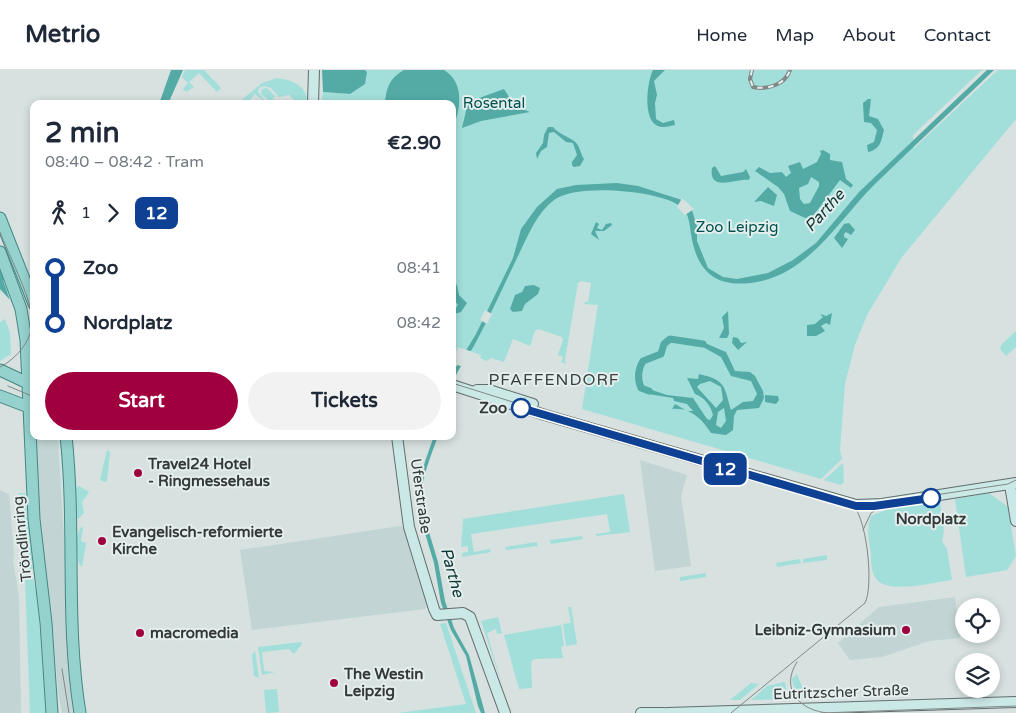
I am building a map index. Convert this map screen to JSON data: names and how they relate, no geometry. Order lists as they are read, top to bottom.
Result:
{
  "streets": {
    "main road": ["Uferstraße", "Tröndlinring", "Eutritzscher Straße"]
  },
  "districts": ["PFAFFENDORF"],
  "water": ["Parthe"],
  "parks": ["Rosental", "Zoo Leipzig"],
  "places": [
    "Zoo",
    "Travel24 Hotel - Ringmessehaus",
    "Nordplatz",
    "Evangelisch-reformierte Kirche",
    "Leibniz-Gymnasium",
    "macromedia",
    "The Westin Leipzig"
  ],
  "lines": ["tram line 12"],
  "page": {
    "header": "Metrio",
    "nav": [
      "Home",
      "Map",
      "About",
      "Contact"
    ],
    "on_map": "12",
    "heading": ["2 min", "08:40 – 08:42 · Tram", "€2.90"],
    "legs": ["1", "12"],
    "list": [
      {
        "name": "Zoo",
        "value": "08:41"
      },
      {
        "name": "Nordplatz",
        "value": "08:42"
      }
    ],
    "buttons": ["Start", "Tickets"]
  }
}
